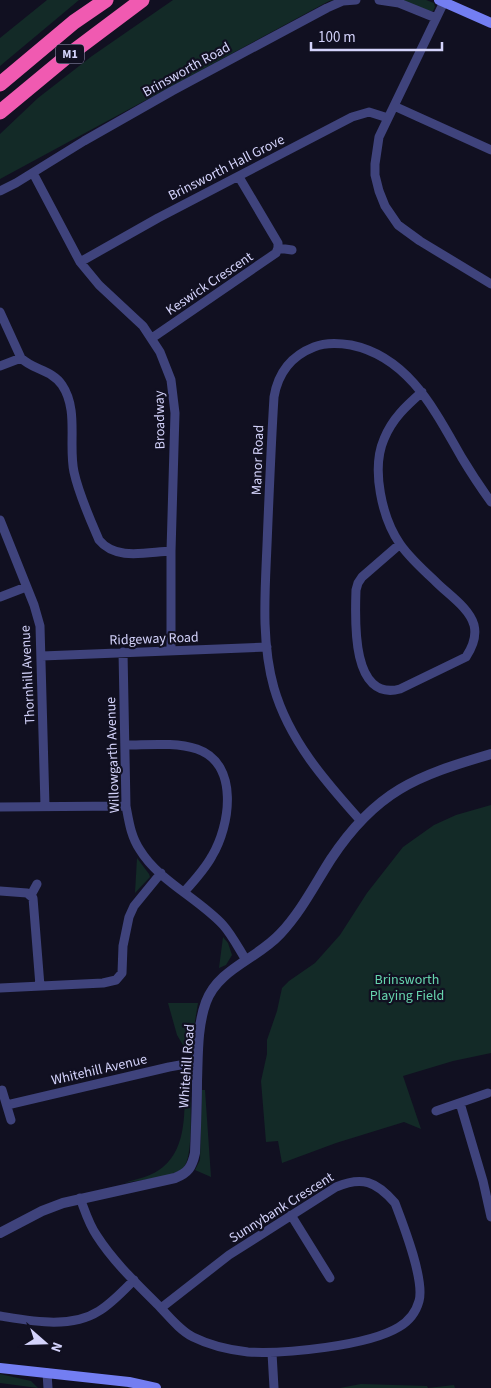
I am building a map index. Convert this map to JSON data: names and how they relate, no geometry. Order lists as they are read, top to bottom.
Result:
{
  "streets": {
    "highway": ["M1"],
    "street": [
      "Brinsworth Road",
      "Brinsworth Hall Grove",
      "Keswick Crescent",
      "Broadway",
      "Manor Road",
      "Ridgeway Road",
      "Thornhill Avenue",
      "Willowgarth Avenue",
      "Whitehill Road",
      "Whitehill Avenue",
      "Sunnybank Crescent"
    ]
  },
  "crossings": [
    ["Brinsworth Road", "Broadway"],
    ["Brinsworth Hall Grove", "Broadway"],
    ["Keswick Crescent", "Broadway"],
    ["Broadway", "Ridgeway Road"],
    ["Manor Road", "Ridgeway Road"],
    ["Manor Road", "Whitehill Road"],
    ["Ridgeway Road", "Thornhill Avenue"],
    ["Ridgeway Road", "Willowgarth Avenue"],
    ["Willowgarth Avenue", "Whitehill Road"],
    ["Whitehill Road", "Whitehill Avenue"],
    ["Whitehill Road", "Sunnybank Crescent"]
  ],
  "parks": ["Brinsworth Playing Field"],
  "scale_bar": "100 m",
  "north": "right"
}
